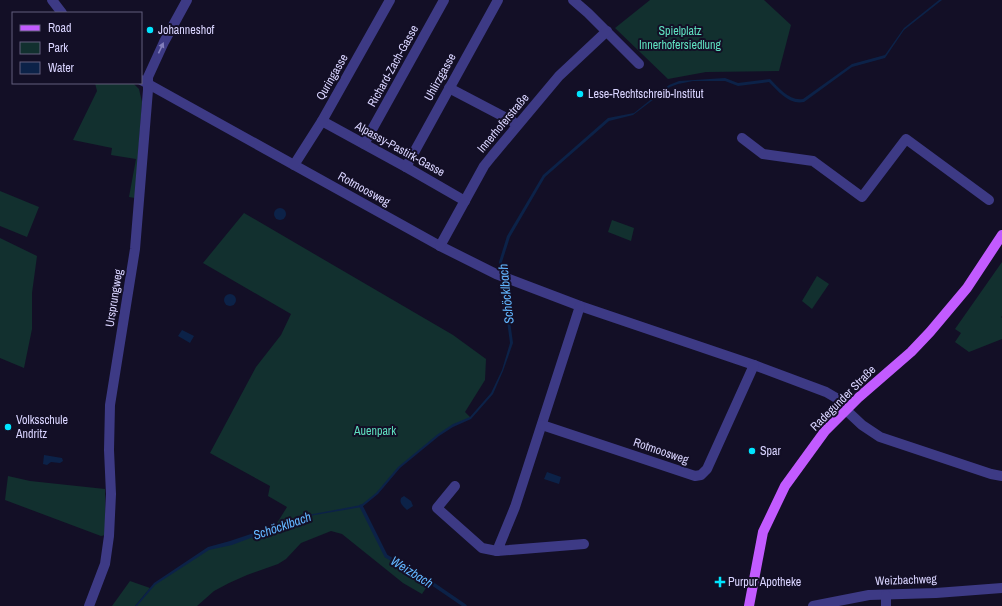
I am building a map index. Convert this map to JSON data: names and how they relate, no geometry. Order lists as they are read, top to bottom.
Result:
{
  "streets": {
    "main road": ["Radegunder Straße"],
    "street": [
      "Richard-Zach-Gasse",
      "Quringasse",
      "Uhlirzgasse",
      "Innerhoferstraße",
      "Alpassy-Pastirk-Gasse",
      "Rotmoosweg",
      "Ursprungweg",
      "Weizbachweg"
    ]
  },
  "crossings": [
    ["Richard-Zach-Gasse", "Alpassy-Pastirk-Gasse"],
    ["Quringasse", "Alpassy-Pastirk-Gasse"],
    ["Quringasse", "Rotmoosweg"],
    ["Uhlirzgasse", "Alpassy-Pastirk-Gasse"],
    ["Innerhoferstraße", "Alpassy-Pastirk-Gasse"],
    ["Innerhoferstraße", "Rotmoosweg"],
    ["Rotmoosweg", "Ursprungweg"],
    ["Rotmoosweg", "Radegunder Straße"]
  ],
  "water": ["Schöcklbach", "Weizbach"],
  "parks": ["Spielplatz Innerhofersiedlung", "Auenpark"],
  "places": {
    "other": [
      "Johanneshof",
      "Lese-Rechtschreib-Institut",
      "Volksschule Andritz",
      "Spar"
    ],
    "health": ["Purpur Apotheke"]
  },
  "legend": ["Road", "Park", "Water"]
}
